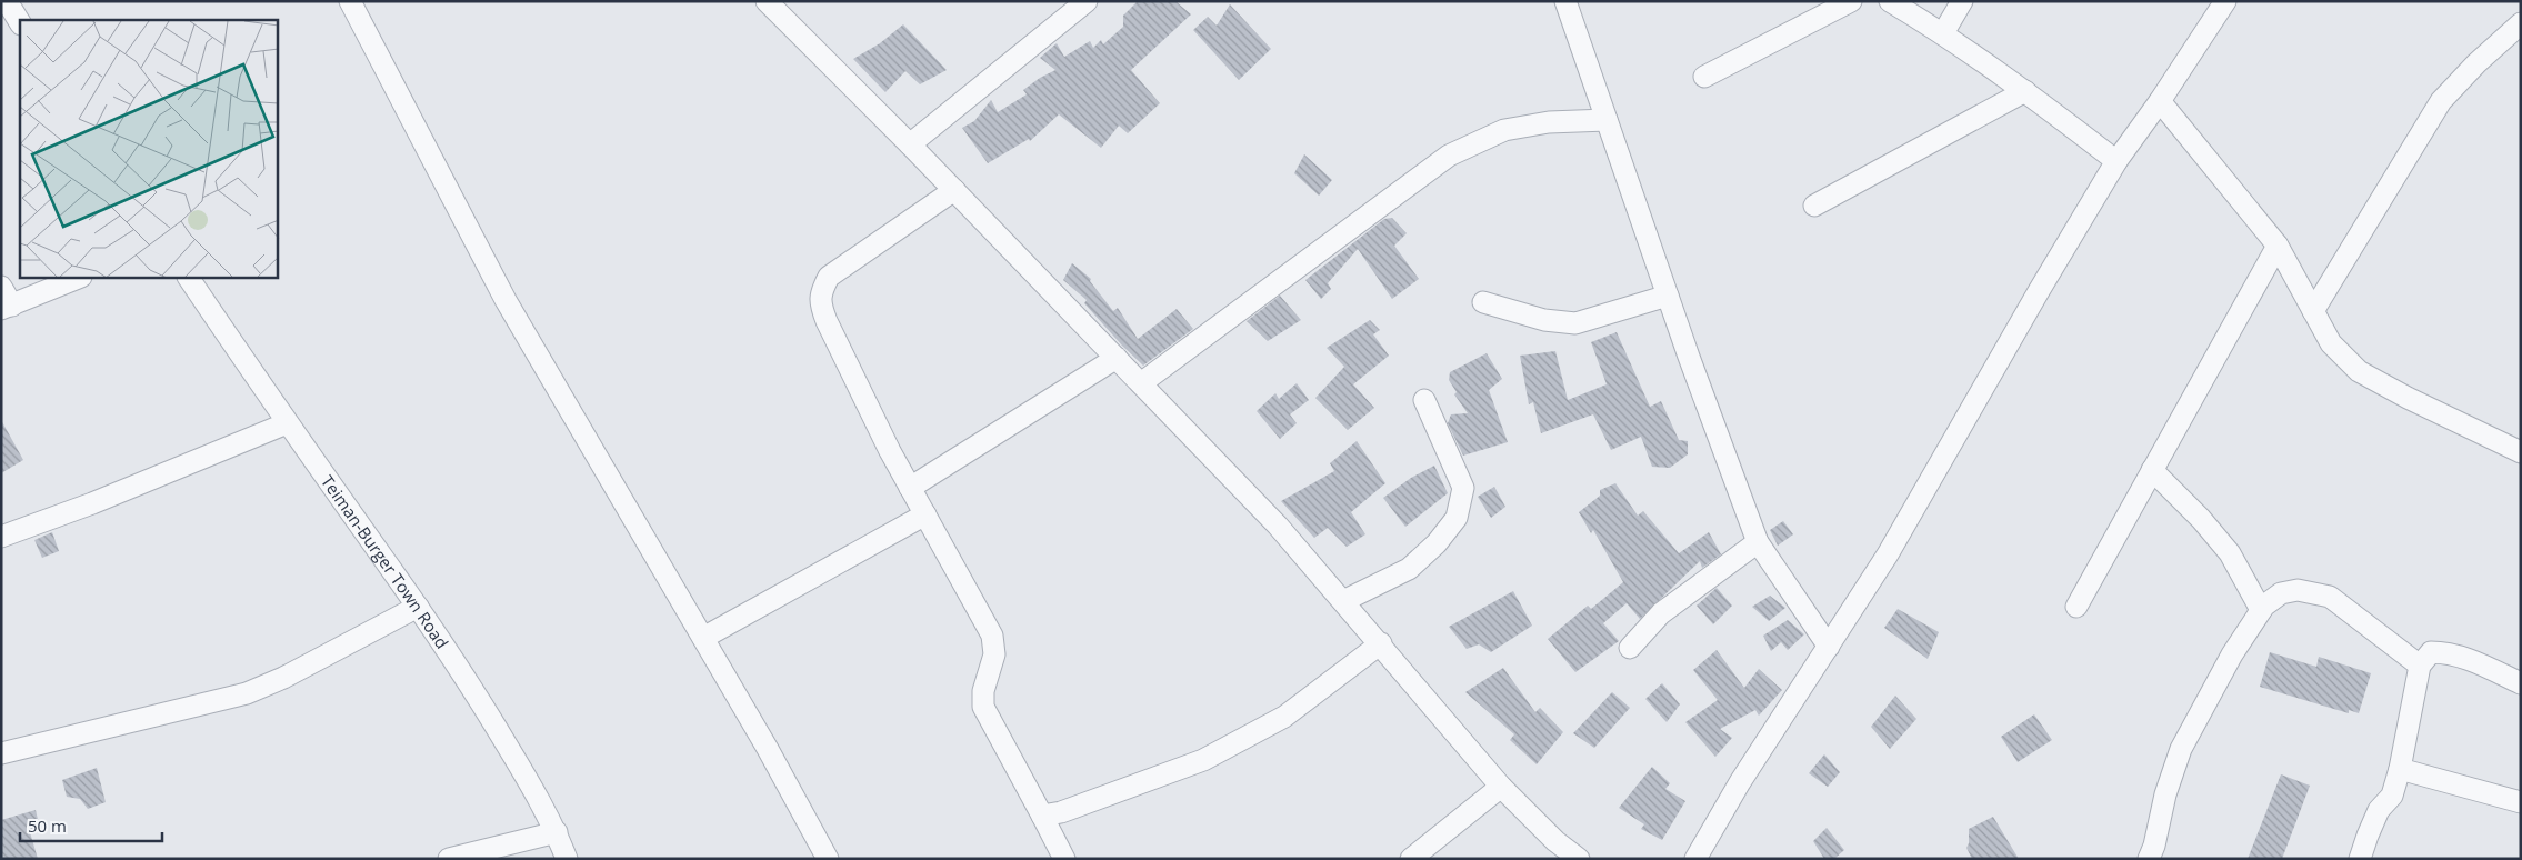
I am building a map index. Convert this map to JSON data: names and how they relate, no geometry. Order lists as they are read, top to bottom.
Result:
{
  "streets": {
    "street": ["Teiman-Burger Town Road"]
  },
  "scale_bar": "50 m"
}
